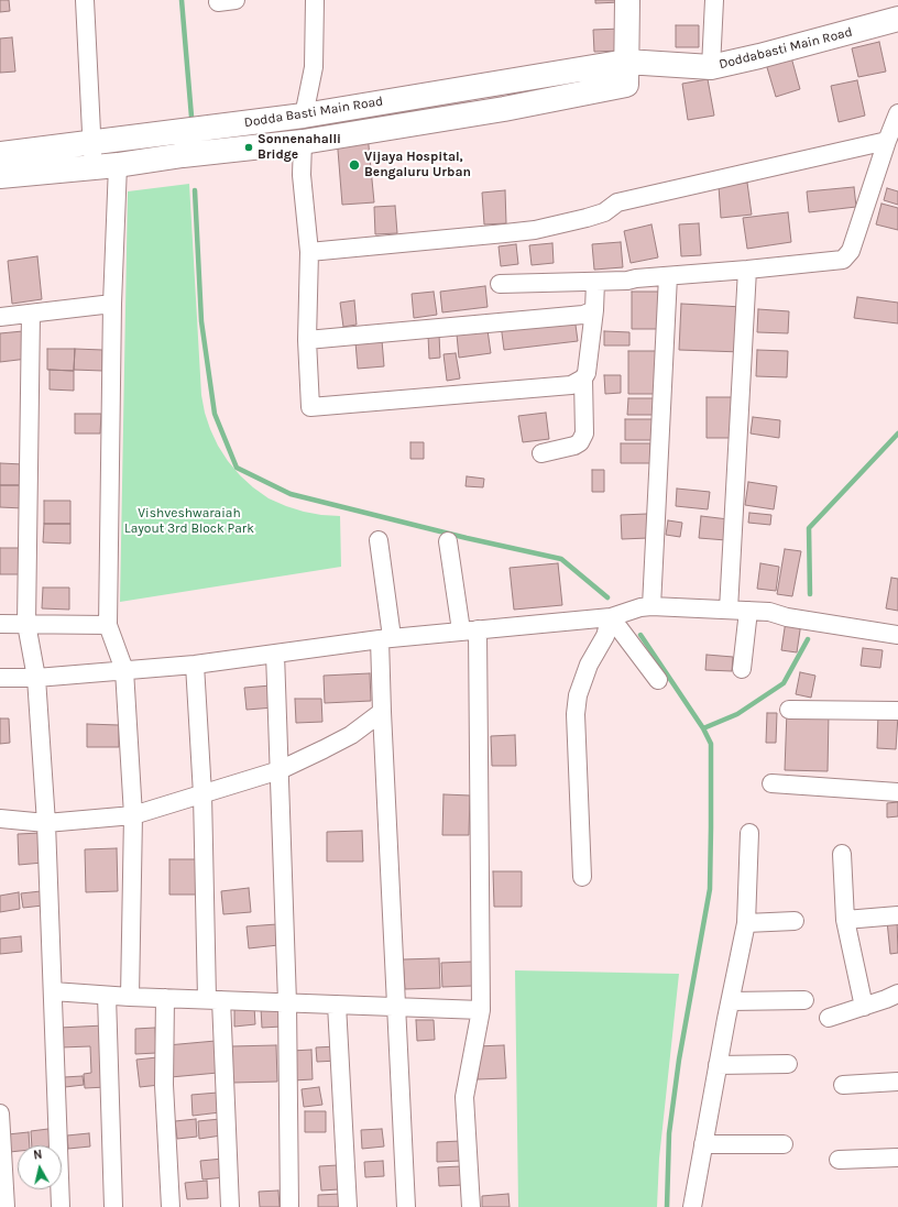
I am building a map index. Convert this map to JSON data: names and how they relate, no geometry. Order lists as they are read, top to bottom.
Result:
{
  "streets": {
    "street": ["Doddabasti Main Road", "Dodda Basti Main Road"]
  },
  "crossings": [
    ["Doddabasti Main Road", "Dodda Basti Main Road"]
  ],
  "parks": ["Vishveshwaraiah Layout 3rd Block Park"],
  "places": ["Sonnenahalli Bridge", "Vijaya Hospital, Bengaluru Urban"],
  "north": "top"
}
